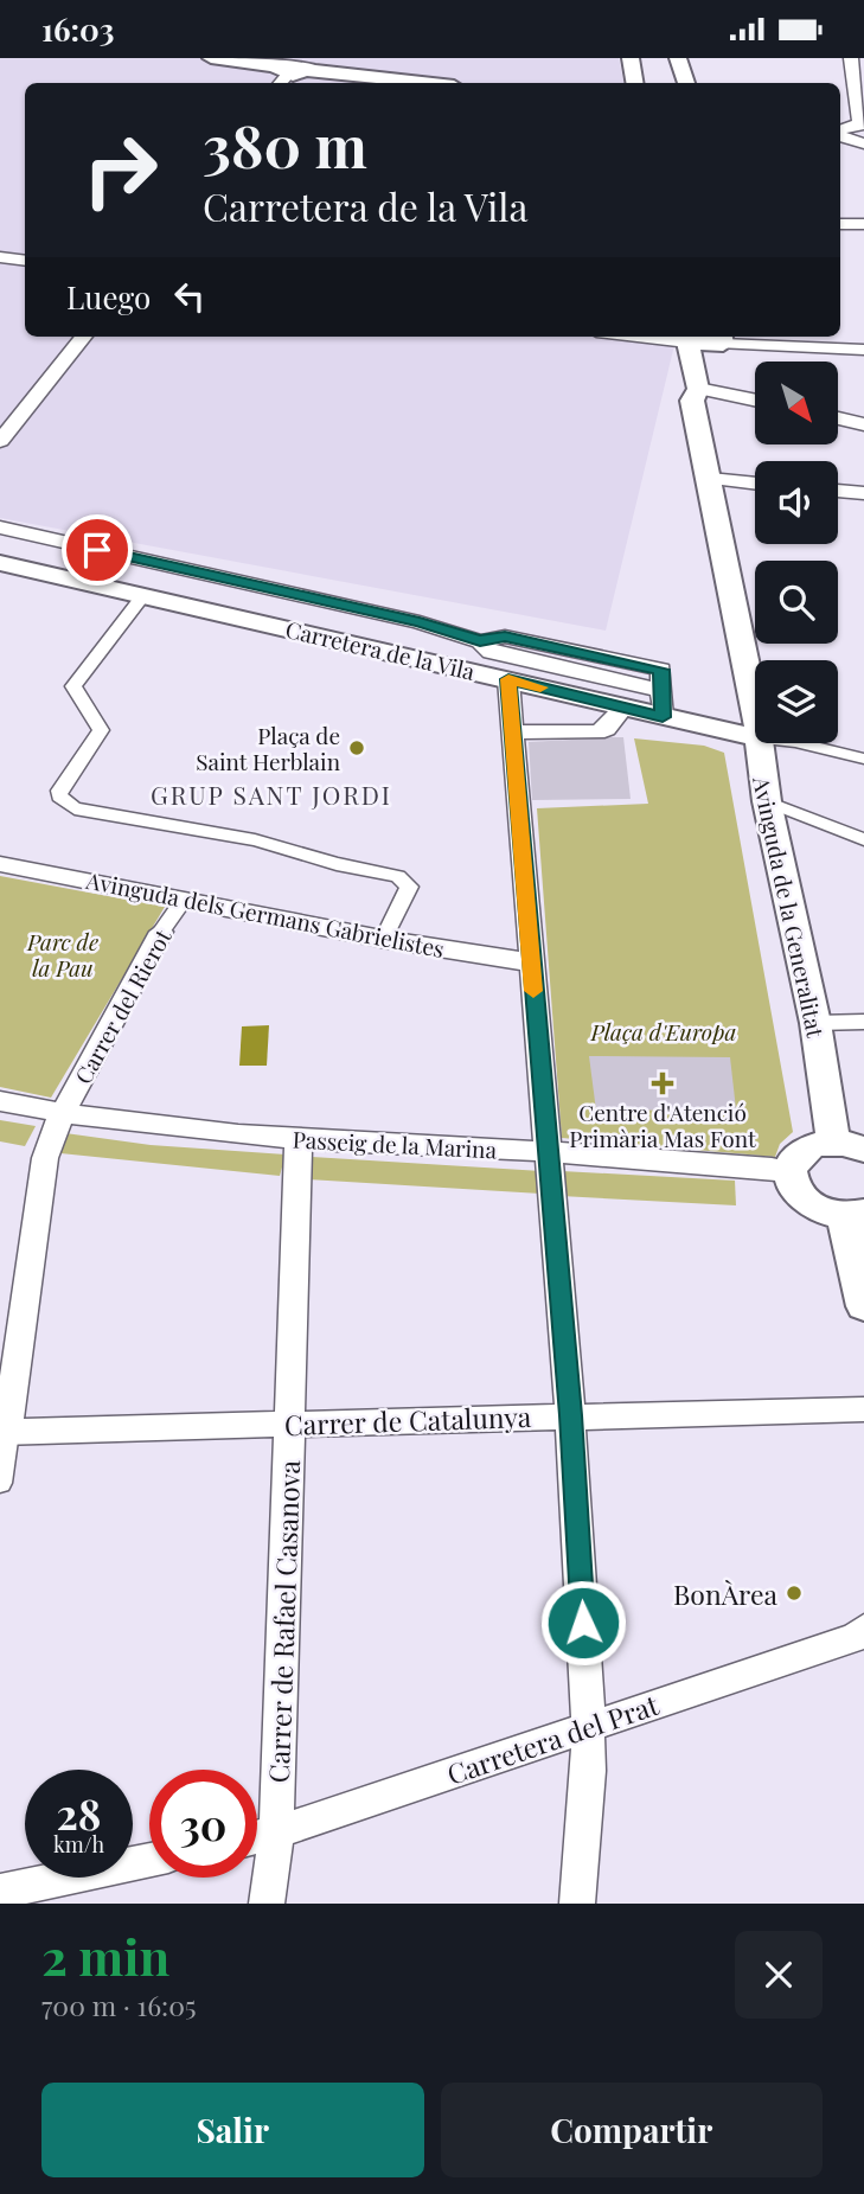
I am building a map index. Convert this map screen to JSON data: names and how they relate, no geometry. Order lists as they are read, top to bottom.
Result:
{
  "streets": {
    "street": [
      "Carretera de la Vila",
      "Avinguda de la Generalitat",
      "Avinguda dels Germans Gabrielistes",
      "Carrer del Rierot",
      "Passeig de la Marina",
      "Carrer de Catalunya",
      "Carrer de Rafael Casanova",
      "Carretera del Prat"
    ]
  },
  "crossings": [
    ["Avinguda dels Germans Gabrielistes", "Carrer del Rierot"],
    ["Carrer del Rierot", "Passeig de la Marina"],
    ["Carrer del Rierot", "Carrer de Catalunya"],
    ["Passeig de la Marina", "Carrer de Rafael Casanova"],
    ["Carrer de Catalunya", "Carrer de Rafael Casanova"],
    ["Carrer de Rafael Casanova", "Carretera del Prat"]
  ],
  "districts": ["GRUP SANT JORDI"],
  "parks": ["Parc de la Pau", "Plaça d'Europa"],
  "places": {
    "other": ["Plaça de Saint Herblain", "BonÀrea"],
    "health": ["Centre d'Atenció Primària Mas Font"]
  },
  "north": "bottom right",
  "page": {
    "status": "16:03",
    "turn": ["380 m", "Carretera de la Vila"],
    "then": "Luego",
    "speed": "28 km/h",
    "limit": "30",
    "heading": ["2 min", "700 m · 16:05"],
    "buttons": ["Salir", "Compartir"]
  }
}
